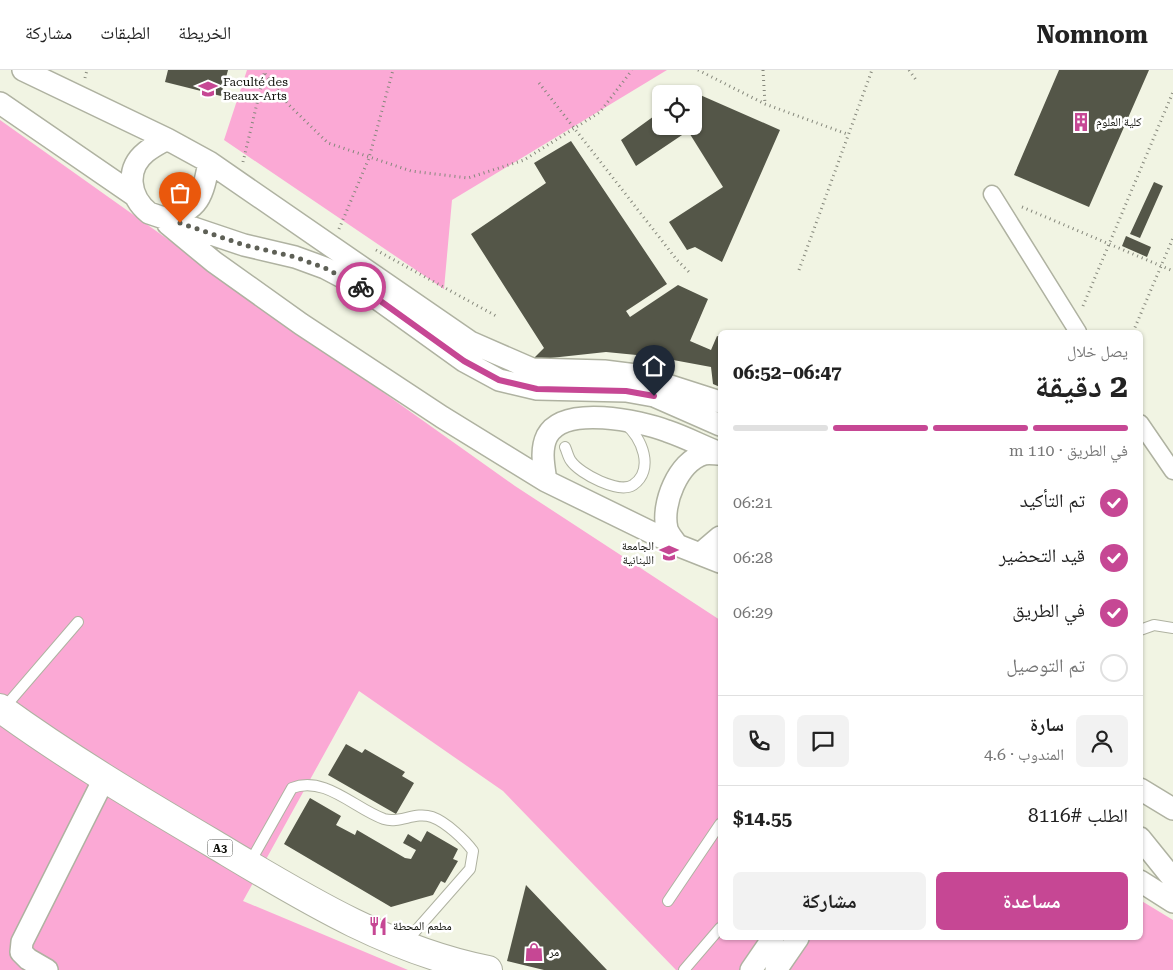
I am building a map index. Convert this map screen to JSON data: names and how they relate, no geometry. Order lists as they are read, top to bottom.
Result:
{
  "streets": {
    "highway": ["A3"]
  },
  "places": {
    "school or university": ["Faculté des Beaux-Arts", "الجامعة اللبنانية"],
    "building": ["كلية العلوم"],
    "restaurant": ["مطعم المحطة"],
    "shop": ["مر"]
  },
  "page": {
    "header": "Nomnom",
    "nav": ["الخريطة", "الطبقات", "مشاركة"],
    "heading": ["2 دقيقة", "يصل خلال", "06:47–06:52"],
    "panel": [
      "سارة",
      "المندوب · 4.6",
      "الطلب #8116",
      "$14.55"
    ],
    "bar": "في الطريق · 110 m",
    "list": [
      ["تم التأكيد", "06:21"],
      ["قيد التحضير", "06:28"],
      ["في الطريق", "06:29"],
      "تم التوصيل"
    ],
    "buttons": ["مساعدة", "مشاركة"]
  }
}
